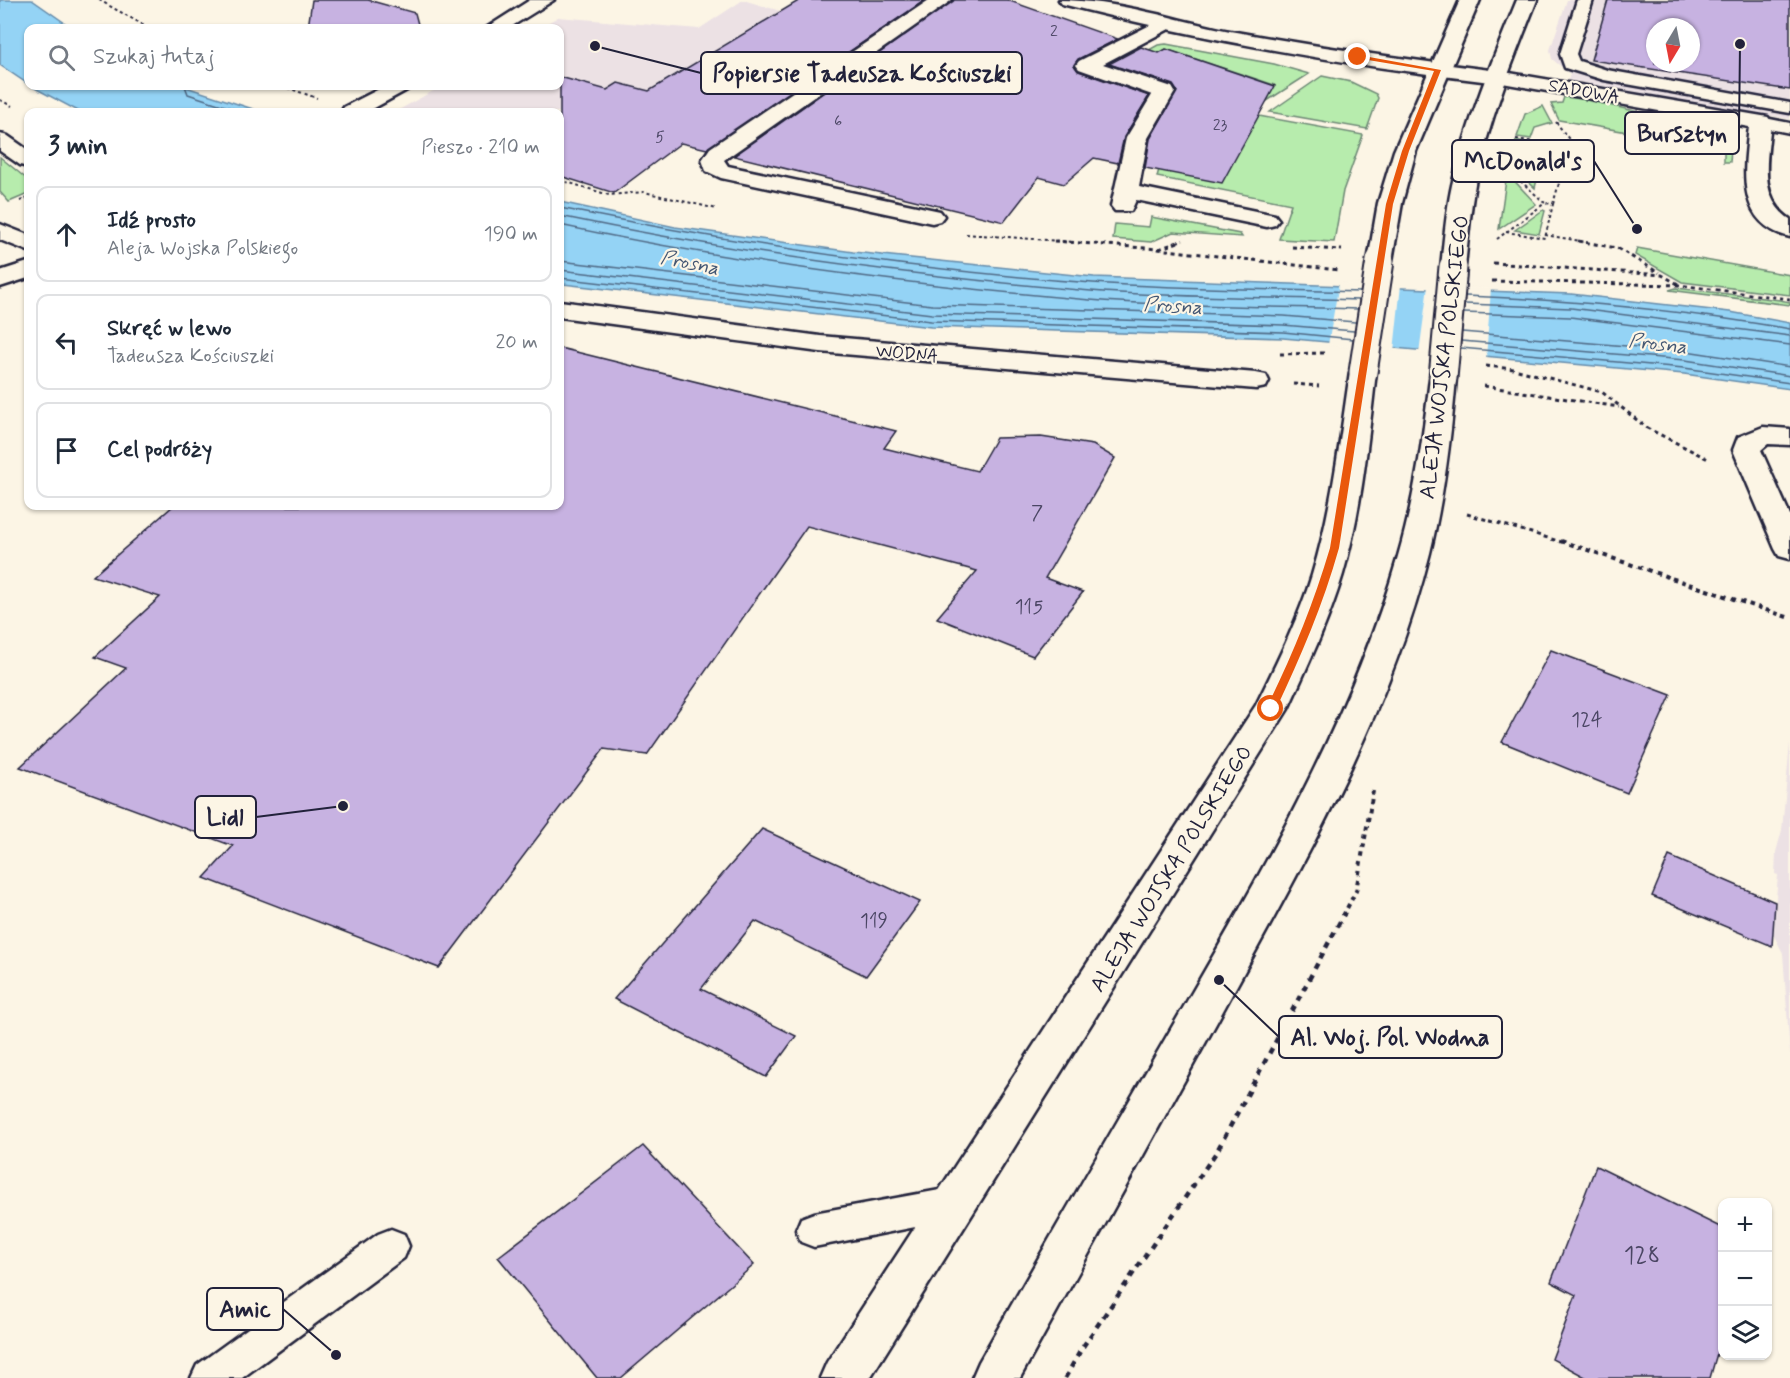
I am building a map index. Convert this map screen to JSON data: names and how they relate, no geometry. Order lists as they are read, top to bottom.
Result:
{
  "streets": {
    "main road": ["SADOWA", "WODNA", "ALEJA WOJSKA POLSKIEGO"]
  },
  "crossings": [
    ["SADOWA", "ALEJA WOJSKA POLSKIEGO"]
  ],
  "water": ["Prosna"],
  "places": [
    "Bursztyn",
    "Popiersie Tadeusza Kościuszki",
    "McDonald's",
    "Lidl",
    "Al. Woj. Pol. Wodna",
    "Amic"
  ],
  "house_numbers": [
    "2",
    "6",
    "23",
    "5",
    "7",
    "115",
    "124",
    "119",
    "128"
  ],
  "north": "bottom",
  "page": {
    "search": "Szukaj tutaj",
    "heading": ["3 min", "Pieszo · 210 m"],
    "list": [
      ["Idź prosto", "Aleja Wojska Polskiego", "190 m"],
      ["Skręć w lewo", "Tadeusza Kościuszki", "20 m"],
      "Cel podróży"
    ],
    "map_buttons": ["+", "−"]
  }
}
